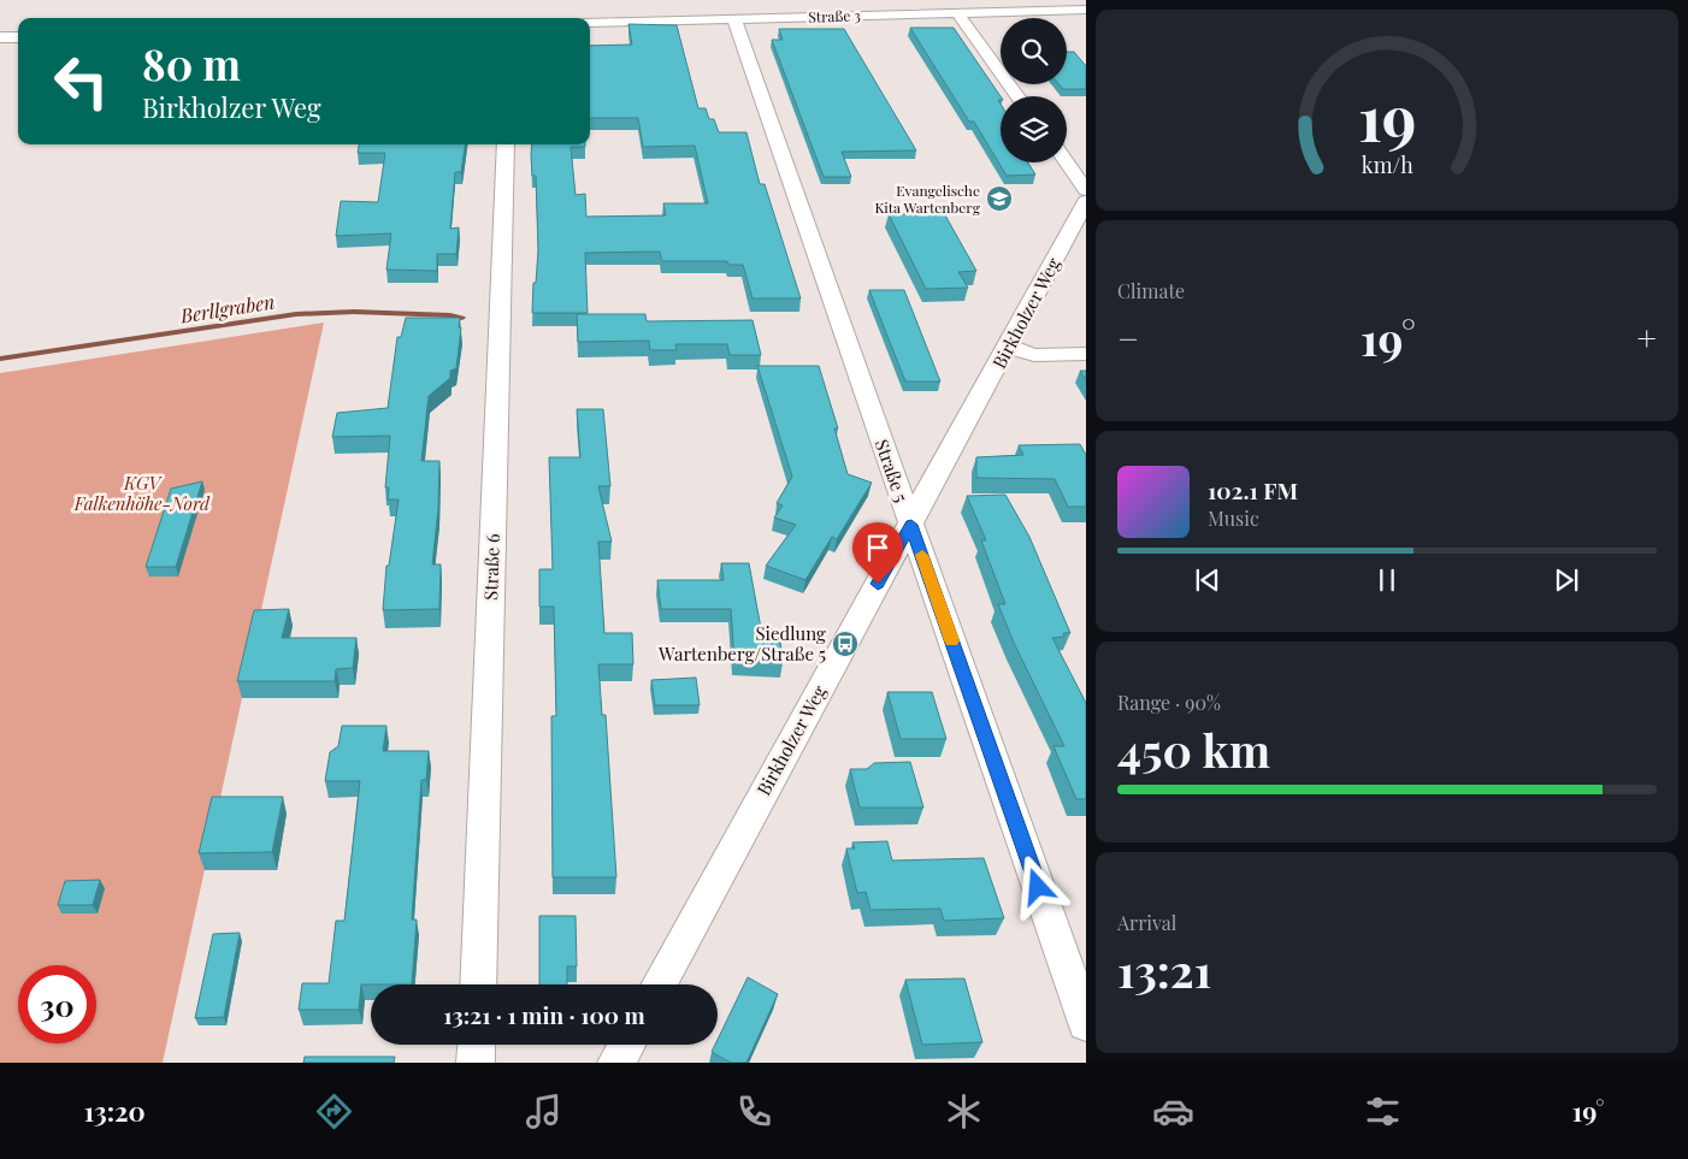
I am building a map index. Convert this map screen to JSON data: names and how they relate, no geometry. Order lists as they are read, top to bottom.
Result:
{
  "streets": {
    "street": [
      "Straße 3",
      "Birkholzer Weg",
      "Straße 5",
      "Straße 6"
    ]
  },
  "crossings": [
    ["Straße 3", "Straße 5"],
    ["Birkholzer Weg", "Straße 5"]
  ],
  "water": ["Berllgraben"],
  "parks": ["KGV Falkenhöhe-Nord"],
  "places": {
    "school or university": ["Evangelische Kita Wartenberg"],
    "bus stop": ["Siedlung Wartenberg/Straße 5"]
  },
  "page": {
    "turn": ["80 m", "Birkholzer Weg"],
    "tile": [
      "Climate",
      ["Range · 90%", "450 km"],
      ["Arrival", "13:21"]
    ],
    "heat": ["−", "19°", "+"],
    "song": ["102.1 FM", "Music"],
    "limit": "30",
    "trip": "13:21 · 1 min · 100 m",
    "tabs": ["13:20", "19°"],
    "gauge": ["19", "km/h"]
  }
}
